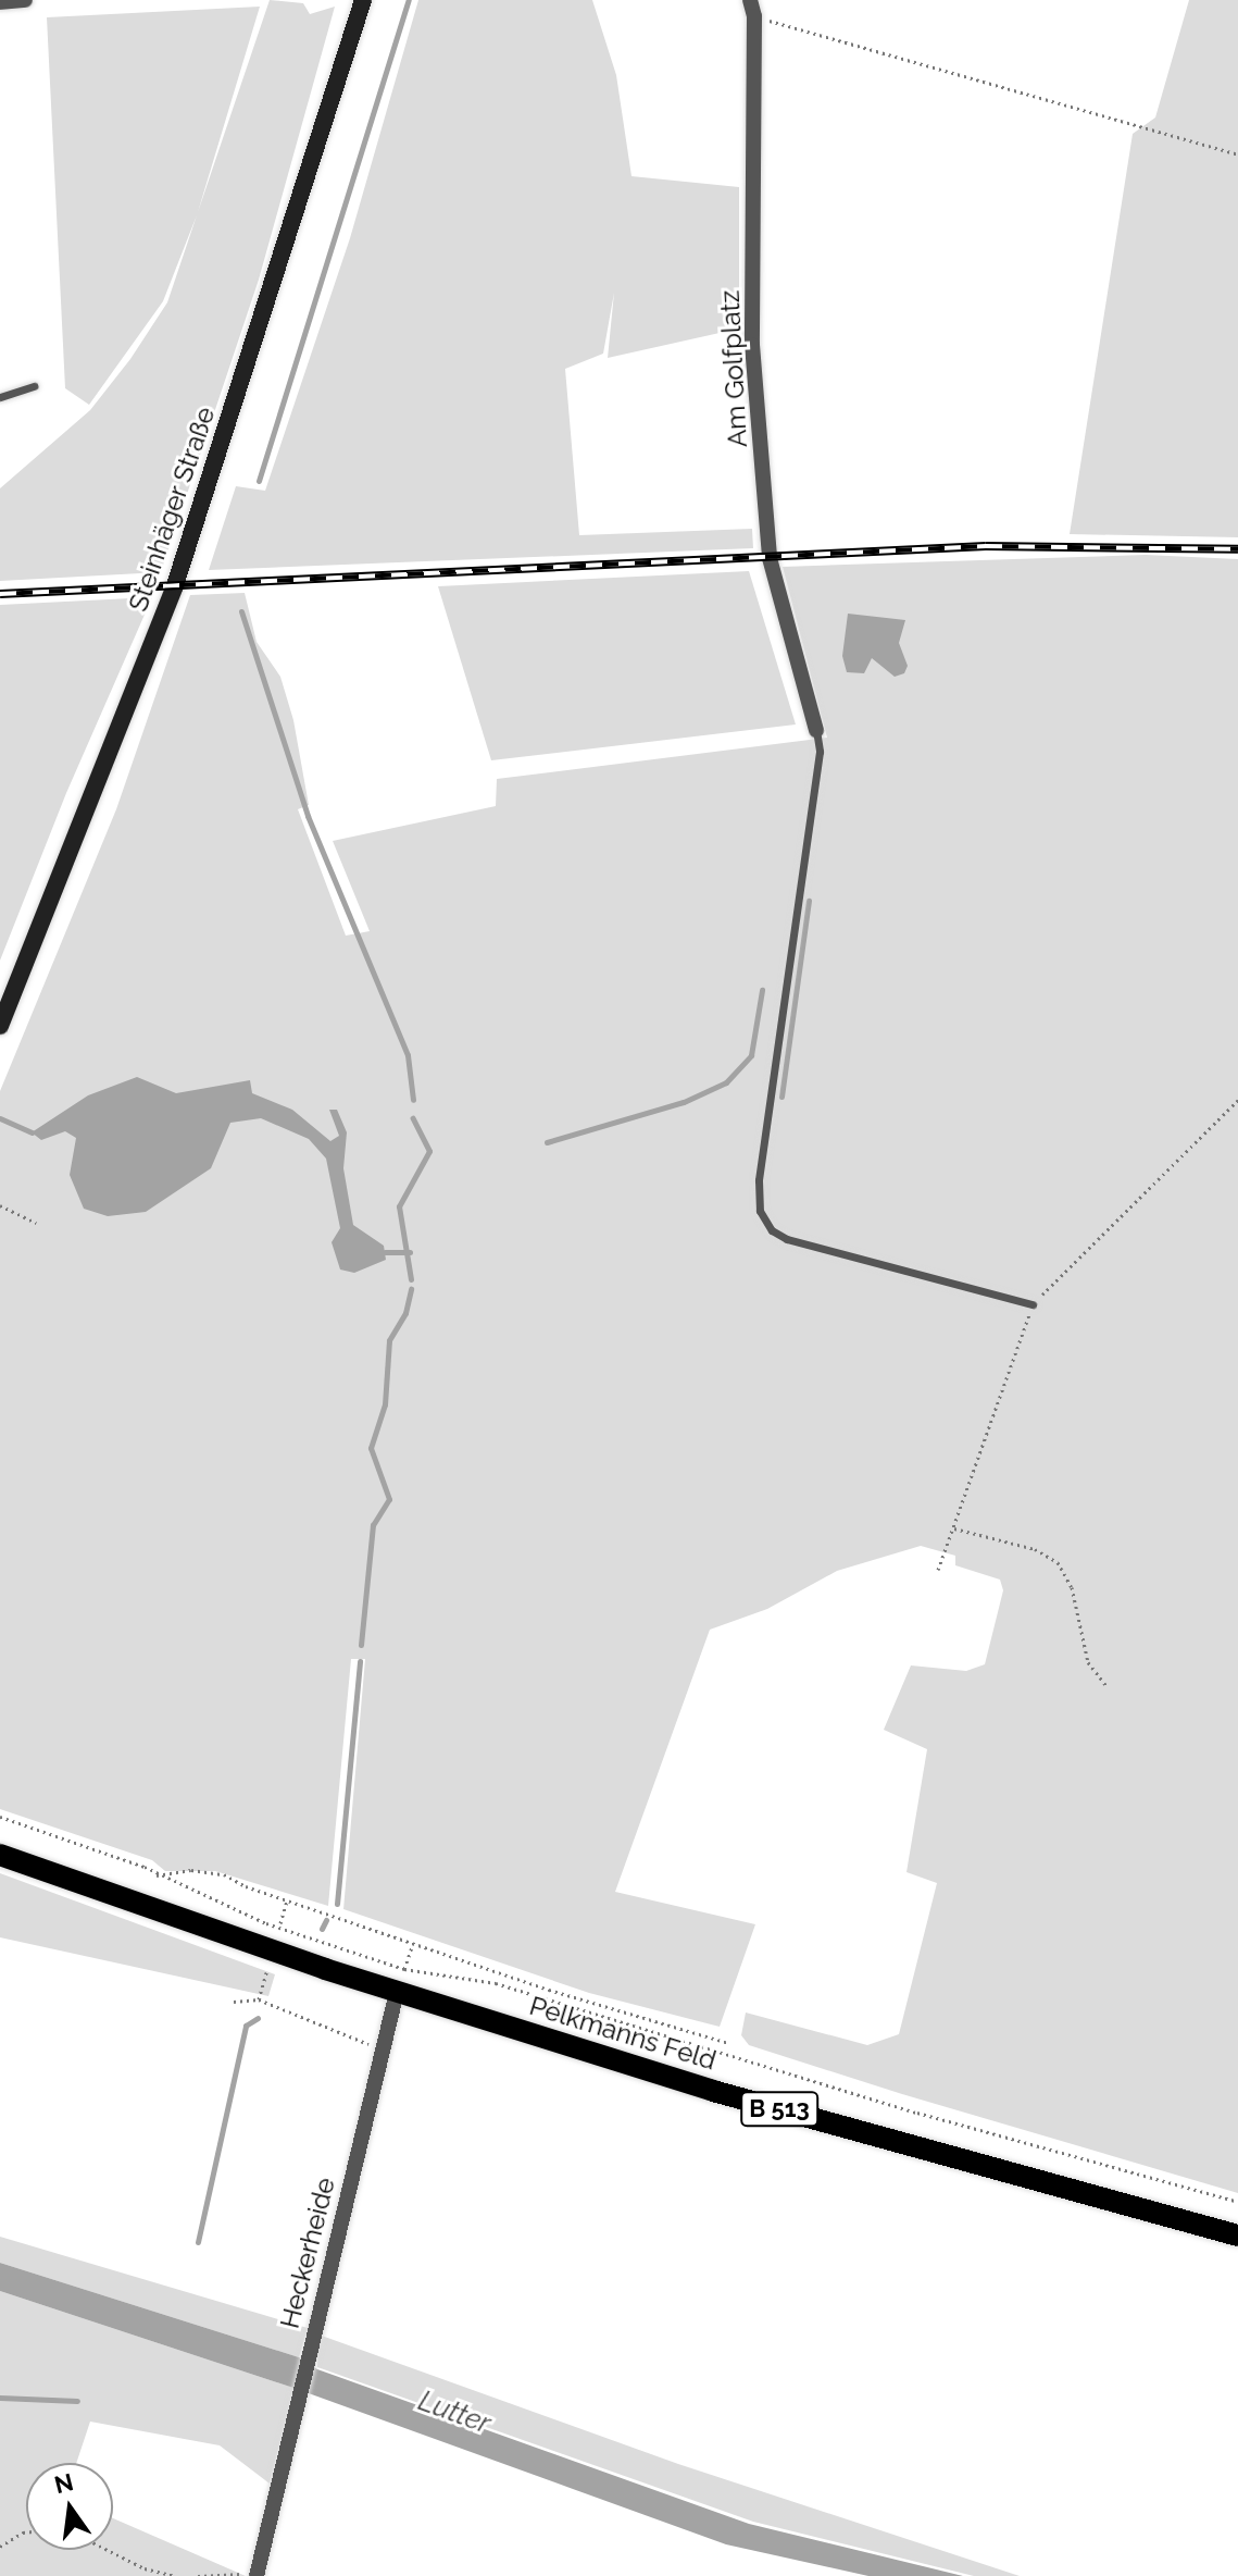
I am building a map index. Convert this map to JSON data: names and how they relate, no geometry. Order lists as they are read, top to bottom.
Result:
{
  "streets": {
    "main road": ["Steinhäger Straße", "Pelkmanns Feld", "B 513"],
    "street": ["Am Golfplatz", "Heckerheide"]
  },
  "crossings": [
    ["Pelkmanns Feld", "Heckerheide"]
  ],
  "water": ["Lutter"],
  "north": "top"
}
